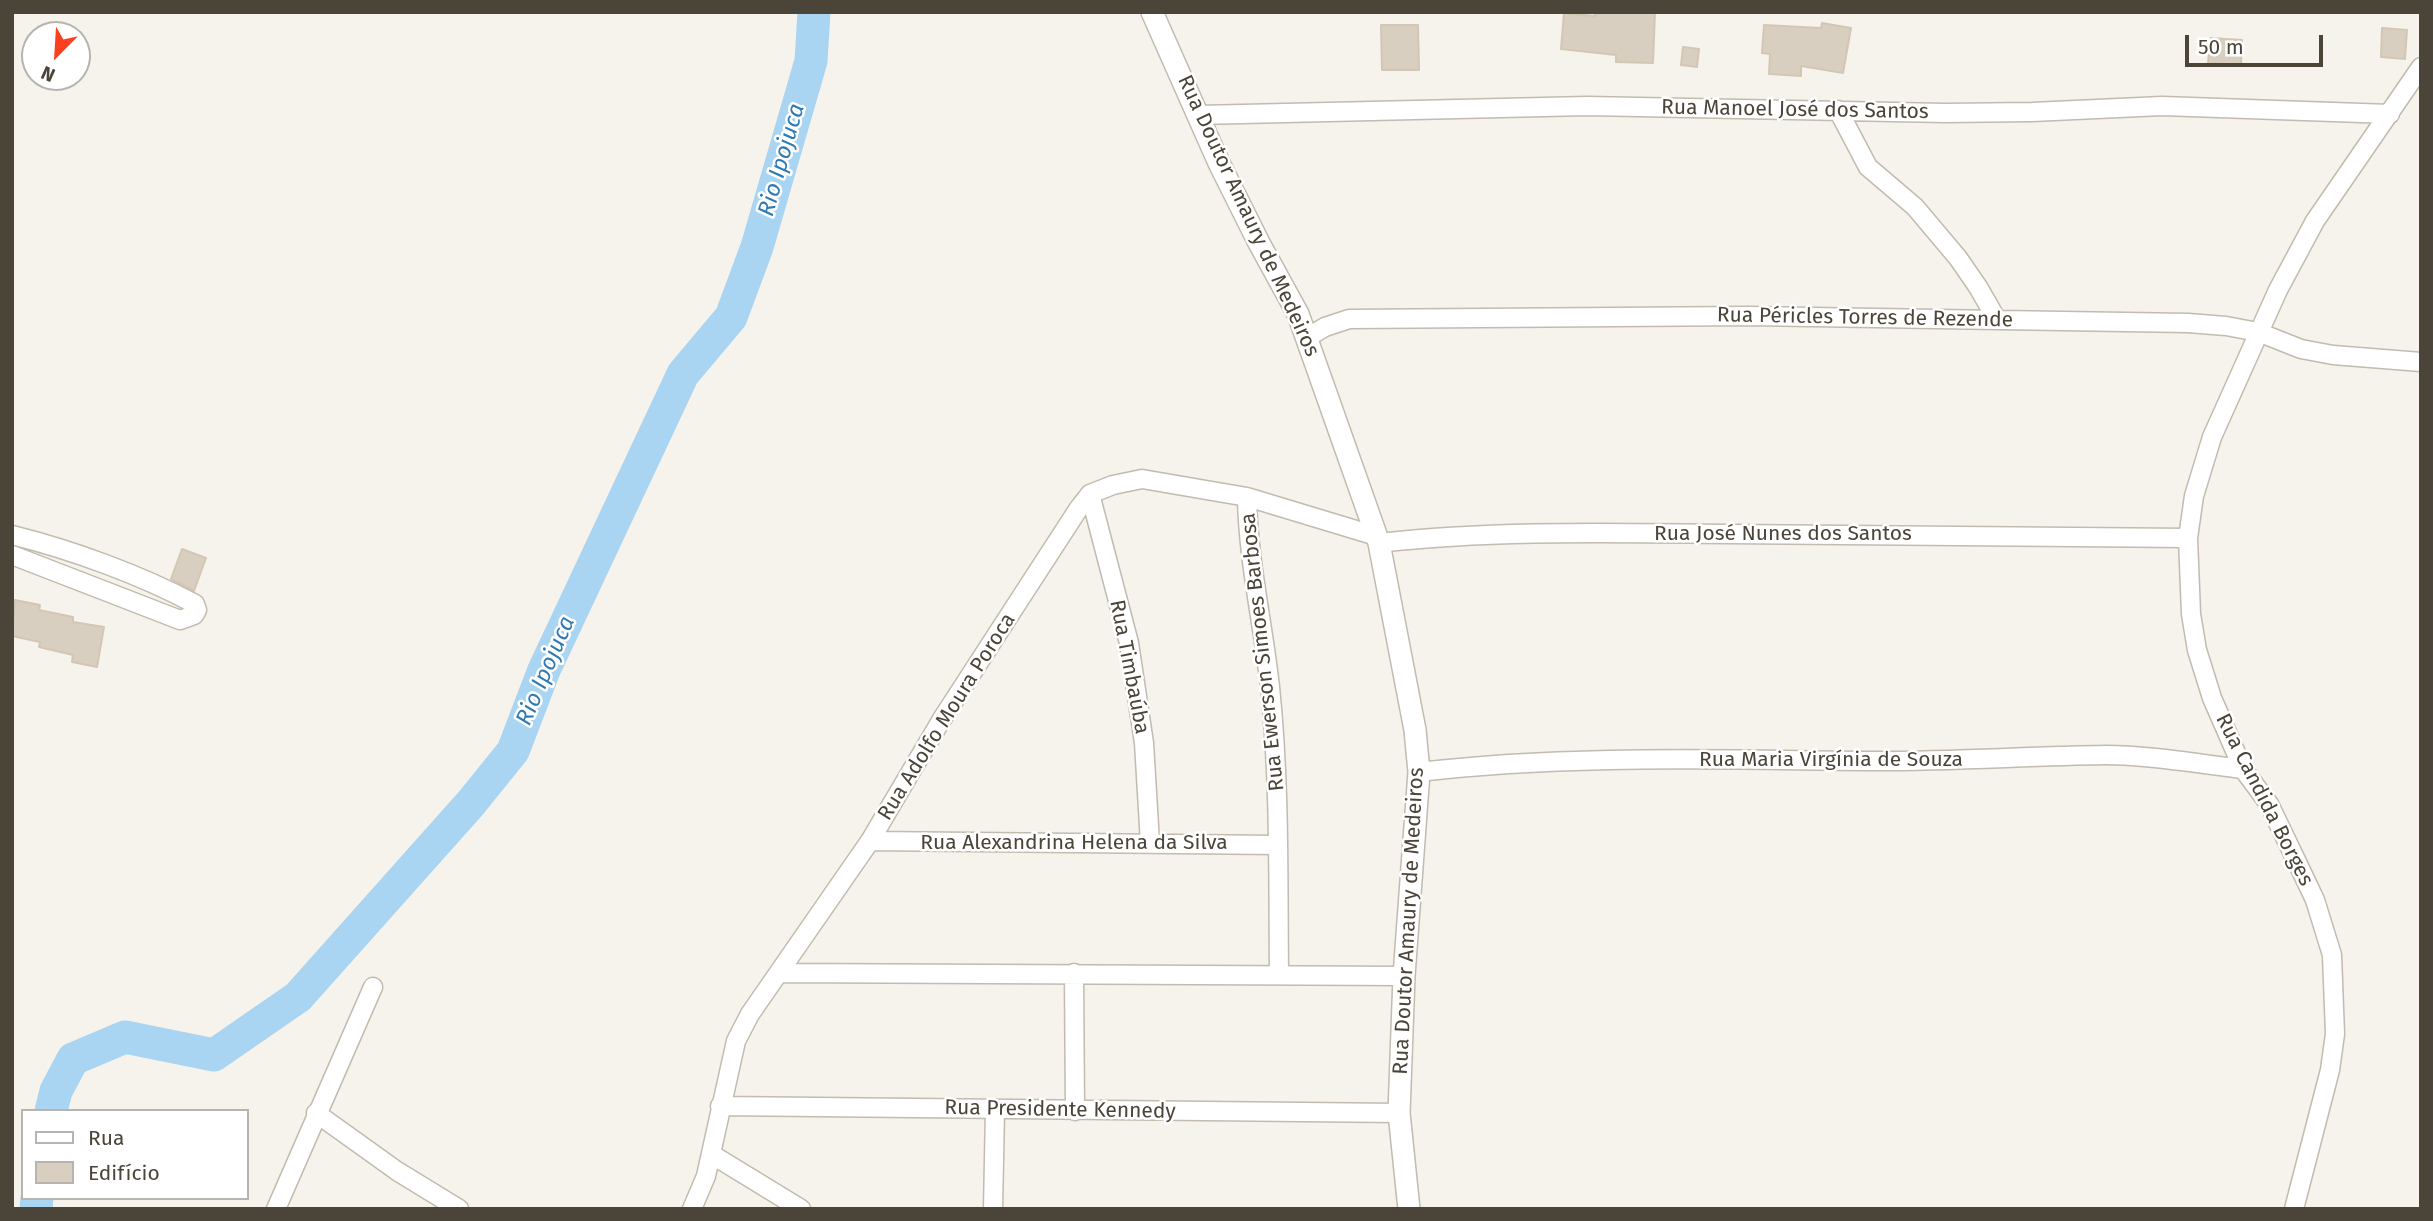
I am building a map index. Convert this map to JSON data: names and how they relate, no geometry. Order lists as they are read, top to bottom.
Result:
{
  "streets": {
    "street": [
      "Rua Manoel José dos Santos",
      "Rua Doutor Amaury de Medeiros",
      "Rua Péricles Torres de Rezende",
      "Rua José Nunes dos Santos",
      "Rua Ewerson Simoes Barbosa",
      "Rua Timbaúba",
      "Rua Adolfo Moura Poroca",
      "Rua Maria Virgínia de Souza",
      "Rua Candida Borges",
      "Rua Alexandrina Helena da Silva",
      "Rua Presidente Kennedy"
    ]
  },
  "crossings": [
    ["Rua Manoel José dos Santos", "Rua Doutor Amaury de Medeiros"],
    ["Rua Manoel José dos Santos", "Rua Candida Borges"],
    ["Rua Doutor Amaury de Medeiros", "Rua Péricles Torres de Rezende"],
    ["Rua Doutor Amaury de Medeiros", "Rua José Nunes dos Santos"],
    ["Rua Doutor Amaury de Medeiros", "Rua Maria Virgínia de Souza"],
    ["Rua Doutor Amaury de Medeiros", "Rua Presidente Kennedy"],
    ["Rua Péricles Torres de Rezende", "Rua Candida Borges"],
    ["Rua José Nunes dos Santos", "Rua Candida Borges"],
    ["Rua Ewerson Simoes Barbosa", "Rua Alexandrina Helena da Silva"],
    ["Rua Timbaúba", "Rua Adolfo Moura Poroca"],
    ["Rua Timbaúba", "Rua Alexandrina Helena da Silva"],
    ["Rua Adolfo Moura Poroca", "Rua Alexandrina Helena da Silva"],
    ["Rua Adolfo Moura Poroca", "Rua Presidente Kennedy"],
    ["Rua Maria Virgínia de Souza", "Rua Candida Borges"]
  ],
  "water": ["Rio Ipojuca"],
  "legend": ["Rua", "Edifício"],
  "scale_bar": "50 m",
  "north": "bottom left"
}
